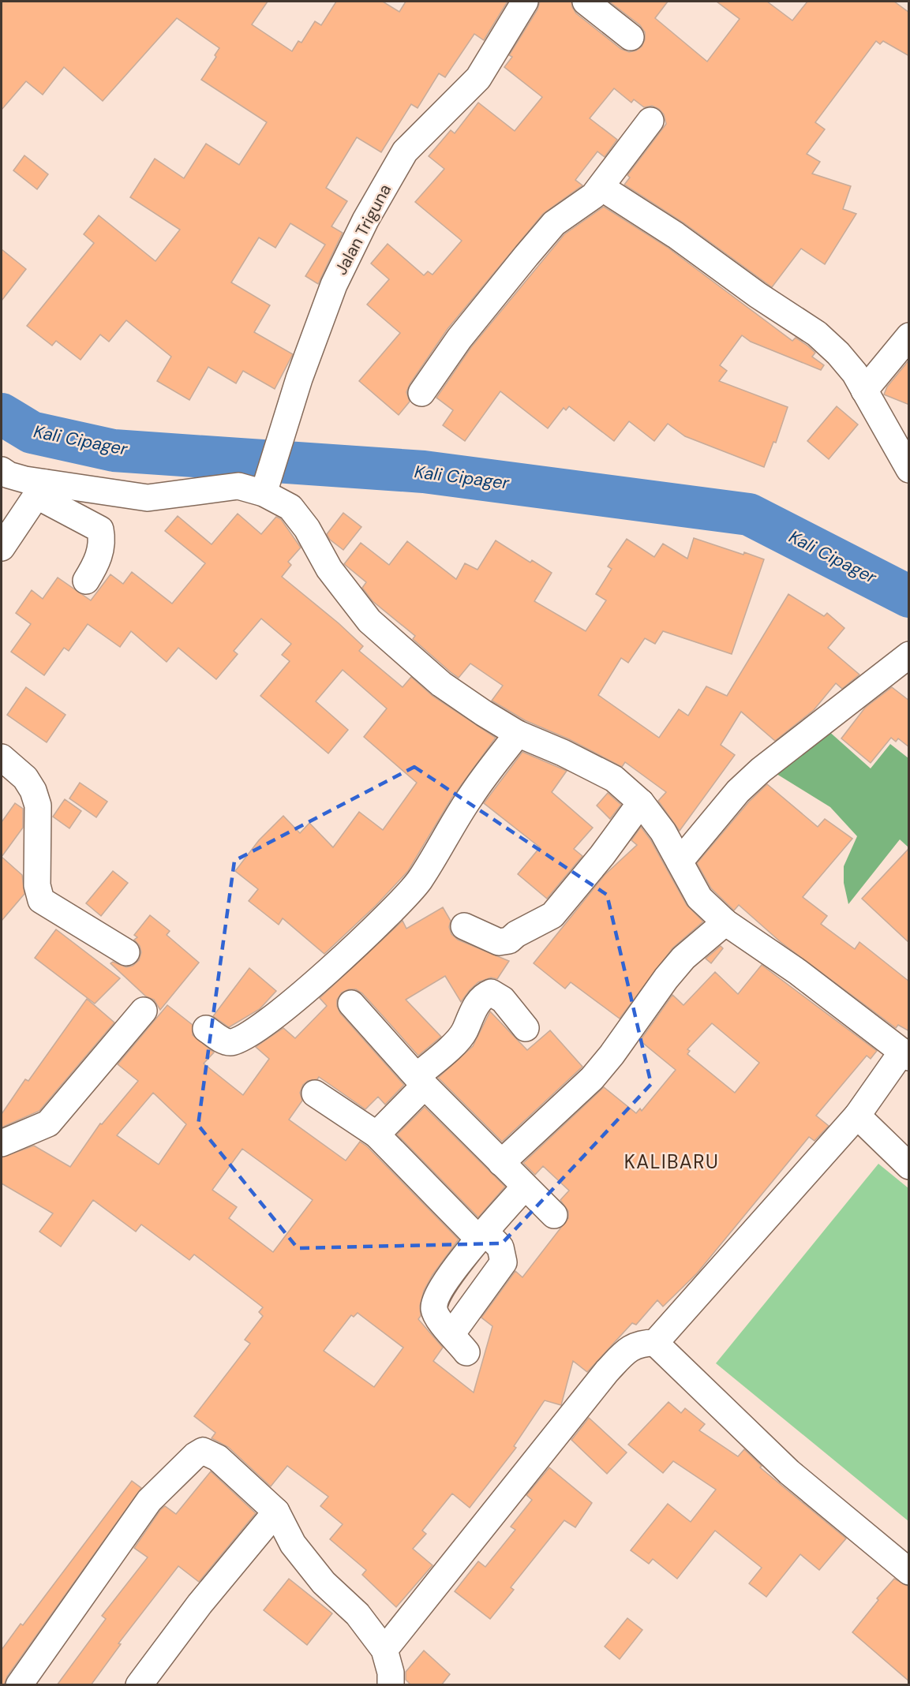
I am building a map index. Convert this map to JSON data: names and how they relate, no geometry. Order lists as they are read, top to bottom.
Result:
{
  "streets": {
    "street": ["Jalan Triguna"]
  },
  "districts": ["KALIBARU"],
  "water": ["Kali Cipager"]
}
